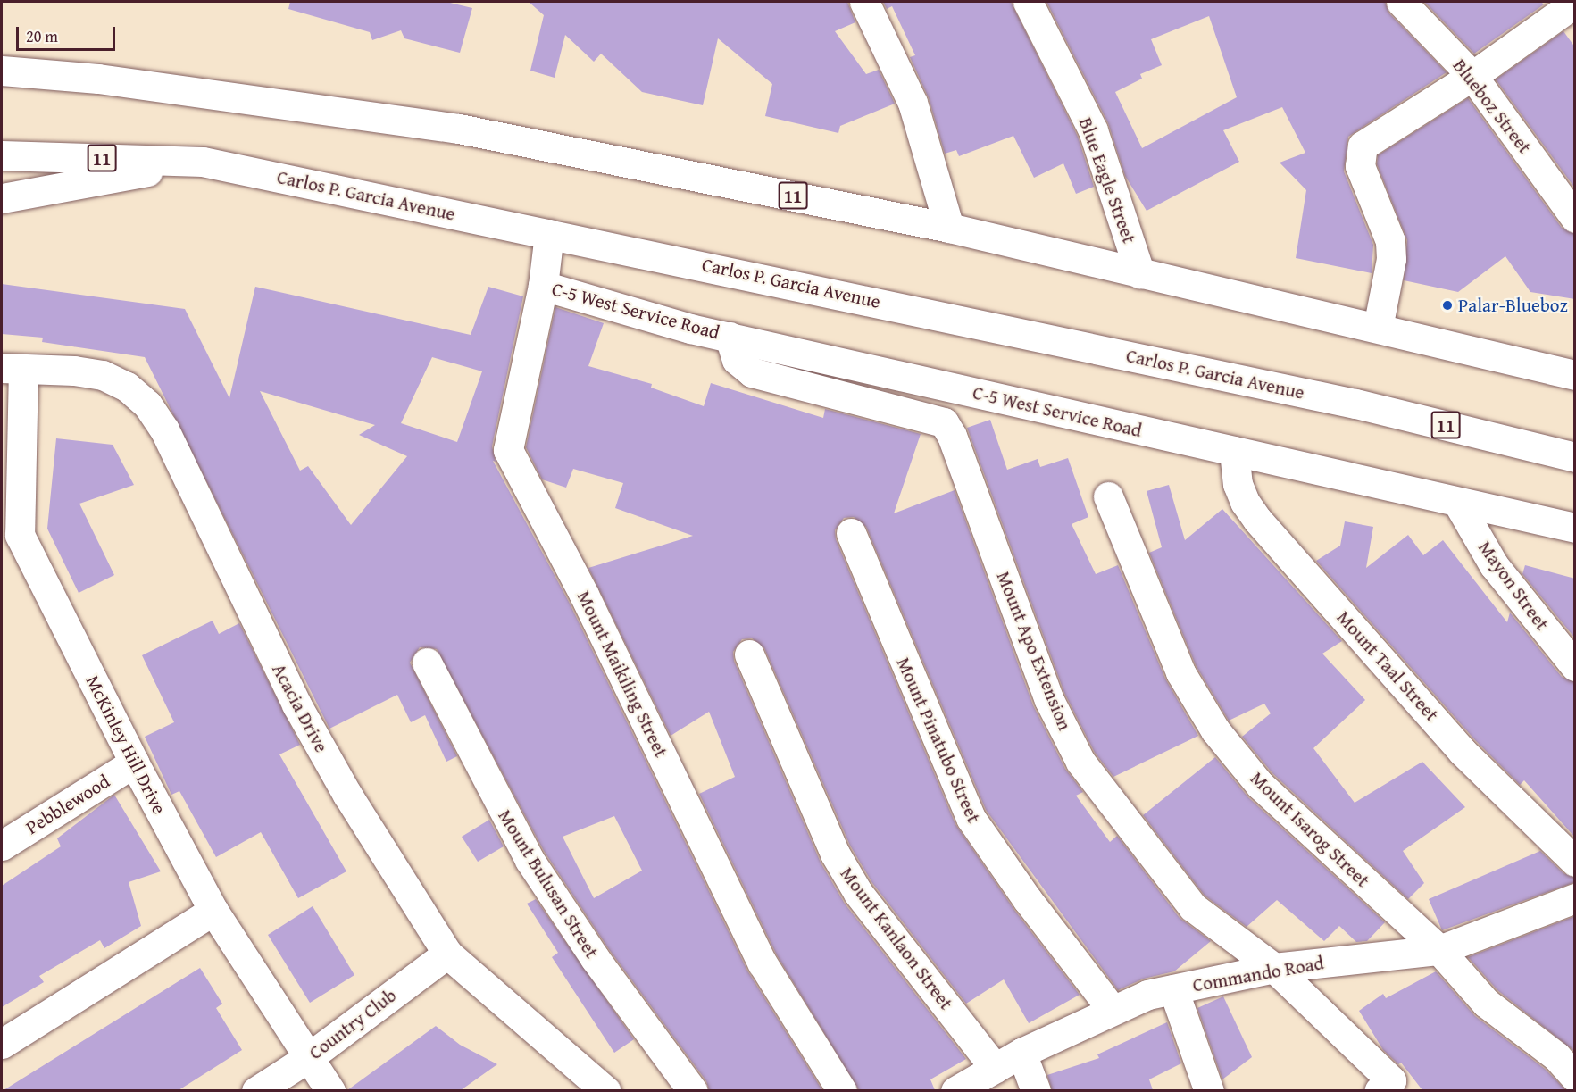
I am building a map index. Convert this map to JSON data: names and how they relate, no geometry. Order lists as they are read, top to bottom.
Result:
{
  "streets": {
    "street": [
      "Blueboz Street",
      "11",
      "Blue Eagle Street",
      "Carlos P. Garcia Avenue",
      "C-5 West Service Road",
      "Mayon Street",
      "Mount Apo Extension",
      "Mount Taal Street",
      "Mount Maikiling Street",
      "Acacia Drive",
      "Mount Pinatubo Street",
      "McKinley Hill Drive",
      "Pebblewood",
      "Mount Isarog Street",
      "Mount Bulusan Street",
      "Mount Kanlaon Street",
      "Commando Road",
      "Country Club"
    ]
  },
  "crossings": [
    ["11", "Blue Eagle Street"],
    ["Carlos P. Garcia Avenue", "Mount Maikiling Street"],
    ["C-5 West Service Road", "Mayon Street"],
    ["C-5 West Service Road", "Mount Apo Extension"],
    ["C-5 West Service Road", "Mount Taal Street"],
    ["C-5 West Service Road", "Mount Maikiling Street"],
    ["Mount Apo Extension", "Commando Road"],
    ["Acacia Drive", "McKinley Hill Drive"],
    ["Acacia Drive", "Country Club"],
    ["Mount Pinatubo Street", "Commando Road"],
    ["McKinley Hill Drive", "Pebblewood"],
    ["McKinley Hill Drive", "Country Club"],
    ["Mount Isarog Street", "Commando Road"],
    ["Mount Kanlaon Street", "Commando Road"]
  ],
  "places": ["Palar-Blueboz"],
  "scale_bar": "20 m"
}
